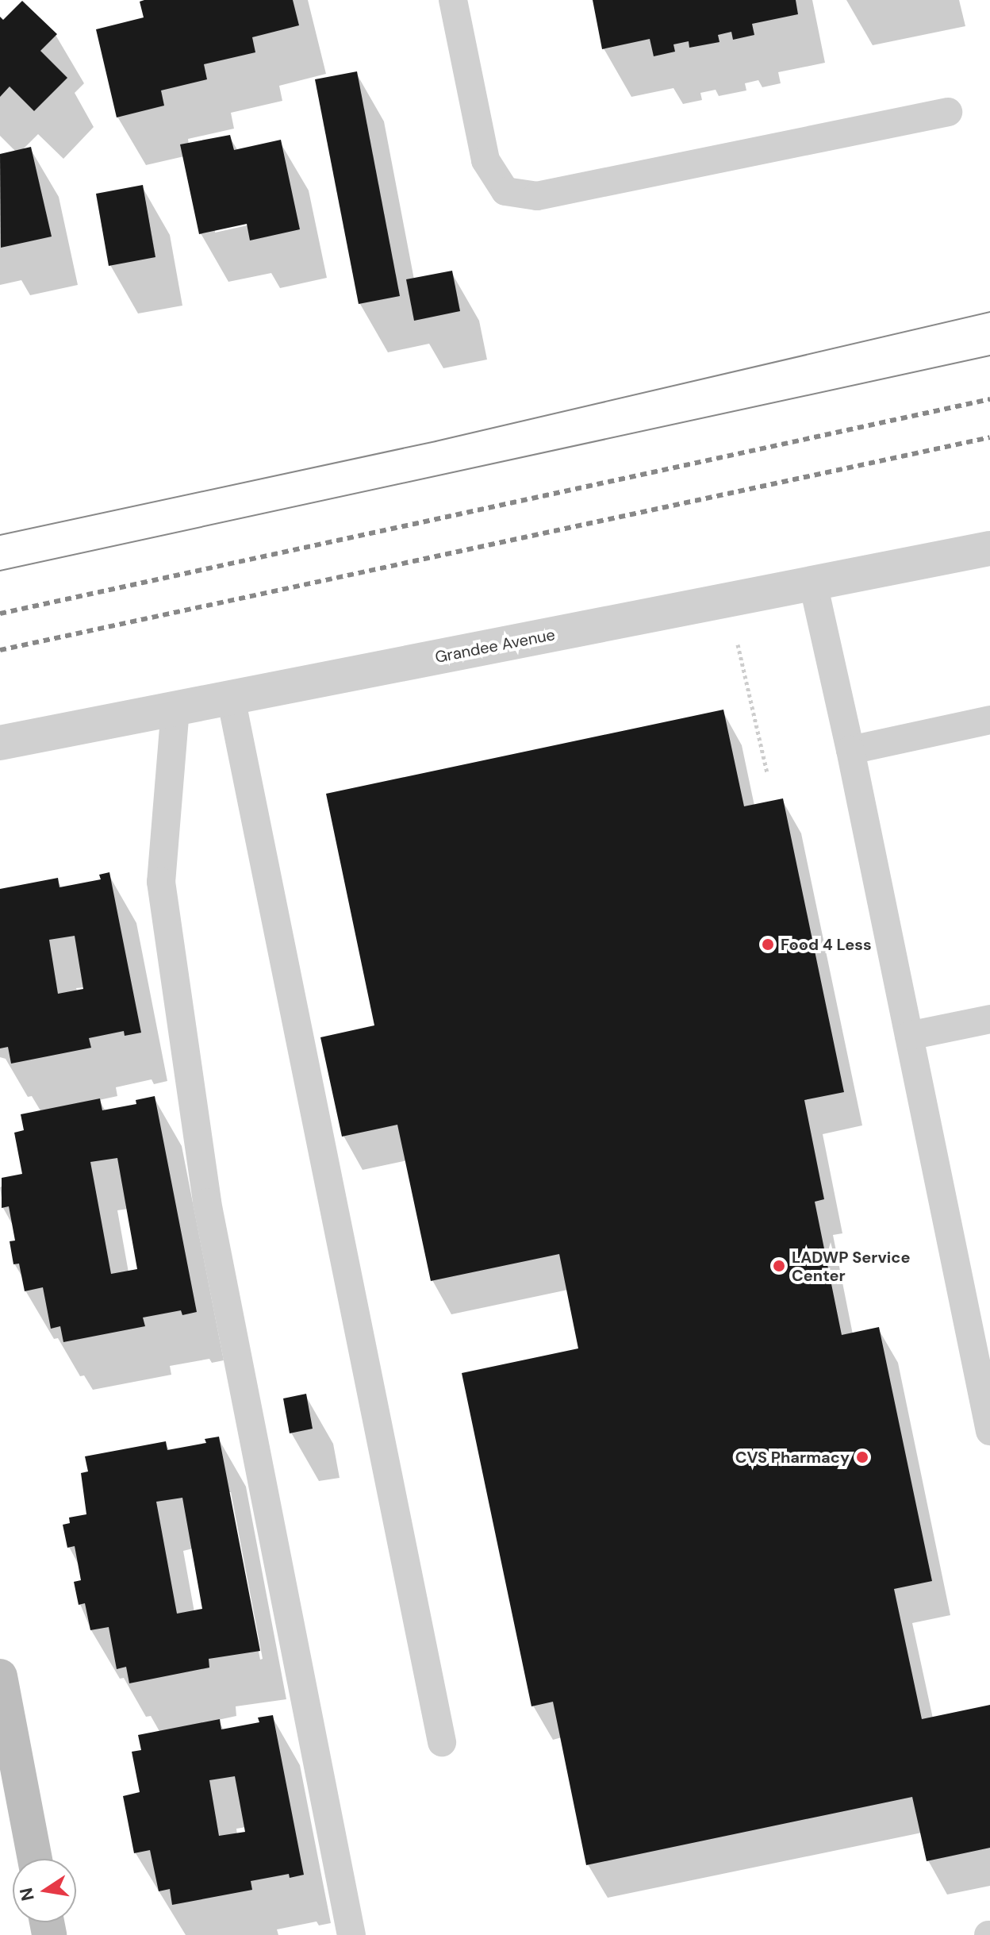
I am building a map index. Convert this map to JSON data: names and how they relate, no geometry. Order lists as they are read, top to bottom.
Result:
{
  "streets": {
    "street": ["Grandee Avenue"]
  },
  "places": ["Food 4 Less", "LADWP Service Center", "CVS Pharmacy"],
  "north": "left"
}
